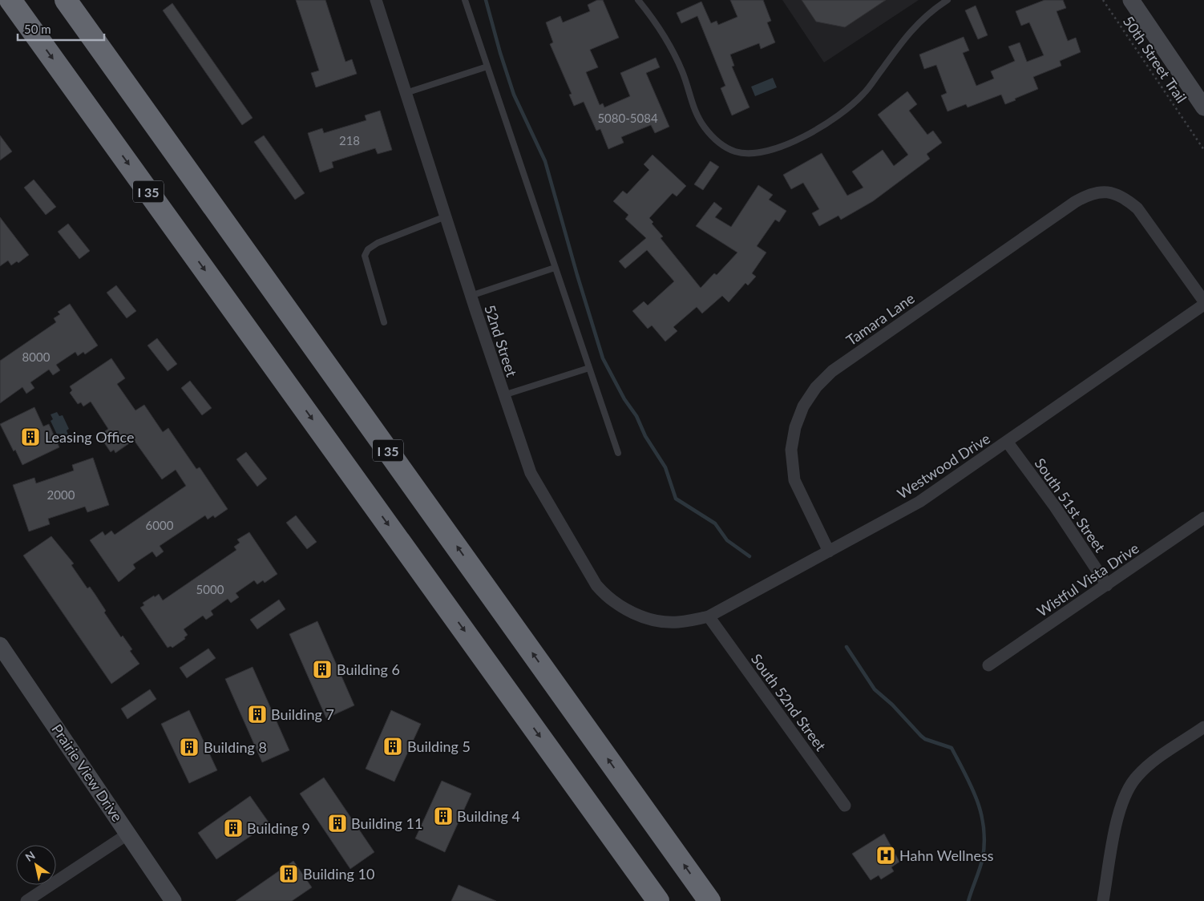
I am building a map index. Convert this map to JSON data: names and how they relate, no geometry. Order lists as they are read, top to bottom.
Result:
{
  "streets": {
    "highway": ["I 35"],
    "street": [
      "Tamara Lane",
      "52nd Street",
      "Westwood Drive",
      "South 51st Street",
      "Wistful Vista Drive",
      "South 52nd Street",
      "Prairie View Drive"
    ],
    "path": ["50th Street Trail"]
  },
  "crossings": [
    ["Tamara Lane", "Westwood Drive"],
    ["52nd Street", "Westwood Drive"],
    ["Westwood Drive", "South 51st Street"],
    ["Westwood Drive", "South 52nd Street"],
    ["South 51st Street", "Wistful Vista Drive"]
  ],
  "places": {
    "building": [
      "Leasing Office",
      "Building 6",
      "Building 7",
      "Building 5",
      "Building 8",
      "Building 4",
      "Building 11",
      "Building 9",
      "Building 10"
    ],
    "hospital": ["Hahn Wellness"]
  },
  "house_numbers": [
    "5080-5084",
    "218",
    "8000",
    "2000",
    "6000",
    "5000"
  ],
  "scale_bar": "50 m",
  "north": "top left"
}
